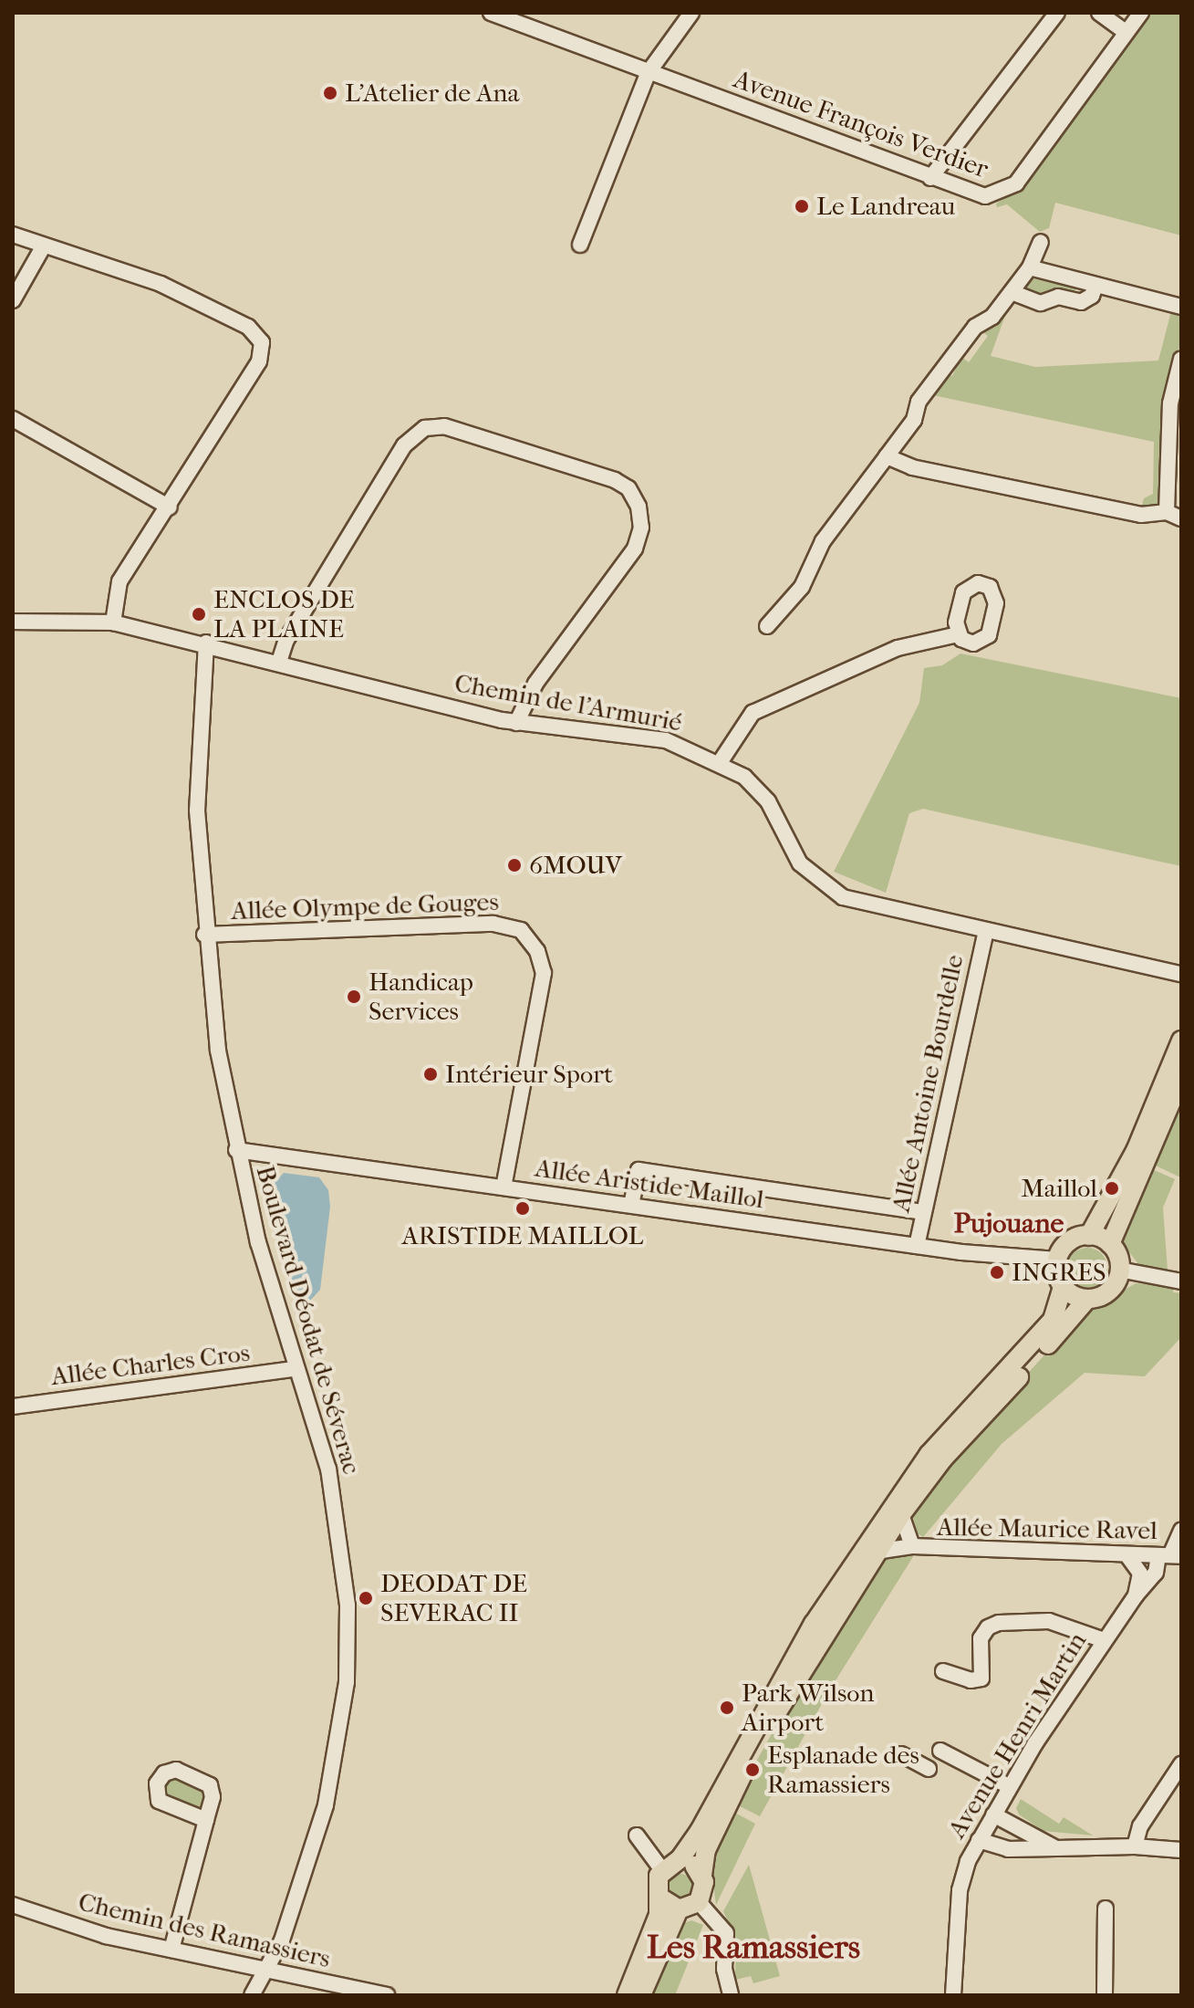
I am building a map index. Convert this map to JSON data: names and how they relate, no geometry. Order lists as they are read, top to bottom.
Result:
{
  "streets": {
    "street": [
      "Avenue François Verdier",
      "Chemin de l'Armurié",
      "Allée Olympe de Gouges",
      "Allée Antoine Bourdelle",
      "Allée Aristide Maillol",
      "Boulevard Déodat de Séverac",
      "Allée Charles Cros",
      "Allée Maurice Ravel",
      "Avenue Henri Martin",
      "Chemin des Ramassiers"
    ]
  },
  "crossings": [
    ["Chemin de l'Armurié", "Allée Antoine Bourdelle"],
    ["Chemin de l'Armurié", "Boulevard Déodat de Séverac"],
    ["Allée Olympe de Gouges", "Allée Aristide Maillol"],
    ["Allée Olympe de Gouges", "Boulevard Déodat de Séverac"],
    ["Allée Antoine Bourdelle", "Allée Aristide Maillol"],
    ["Allée Aristide Maillol", "Boulevard Déodat de Séverac"],
    ["Boulevard Déodat de Séverac", "Allée Charles Cros"],
    ["Boulevard Déodat de Séverac", "Chemin des Ramassiers"],
    ["Allée Maurice Ravel", "Avenue Henri Martin"]
  ],
  "districts": ["Pujouane", "Les Ramassiers"],
  "places": [
    "L'Atelier de Ana",
    "Le Landreau",
    "ENCLOS DE LA PLAINE",
    "6MOUV",
    "Handicap Services",
    "Intérieur Sport",
    "Maillol",
    "ARISTIDE MAILLOL",
    "INGRES",
    "DEODAT DE SEVERAC II",
    "Park Wilson Airport",
    "Esplanade des Ramassiers"
  ]
}
